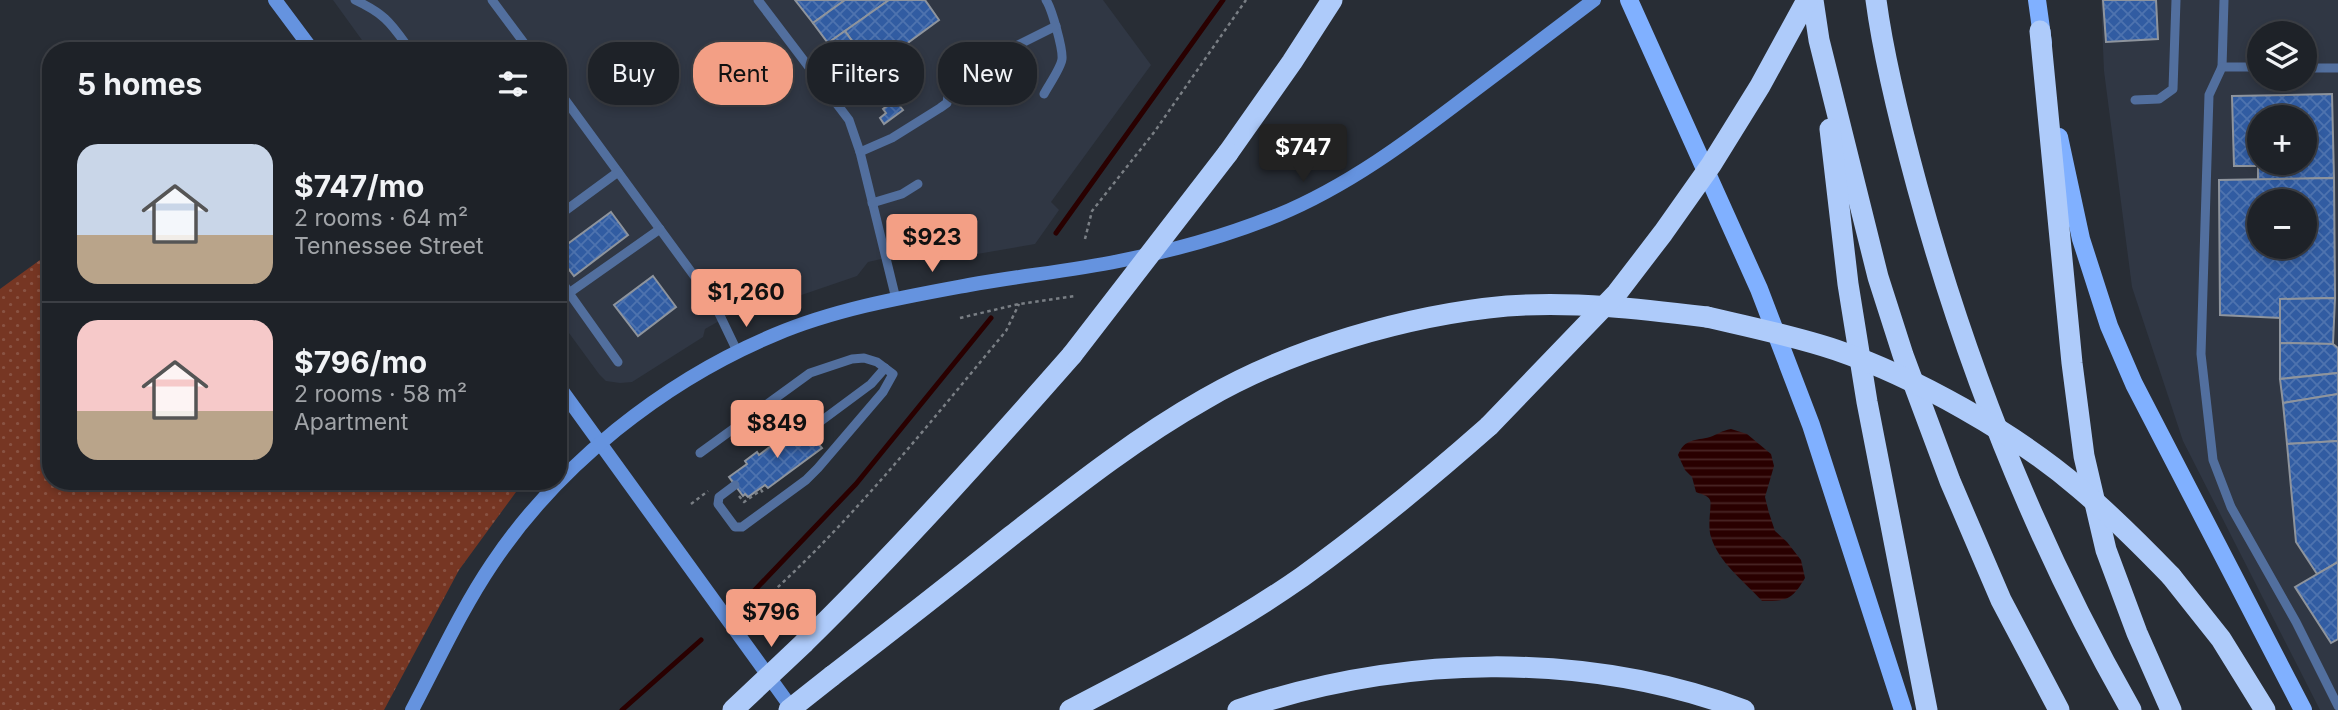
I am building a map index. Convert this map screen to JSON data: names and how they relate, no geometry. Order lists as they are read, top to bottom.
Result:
{
  "page": {
    "map_buttons": ["+", "−"],
    "chip": [
      "Buy",
      "Rent",
      "Filters",
      "New"
    ],
    "heading": "5 homes",
    "price": [
      "$747",
      "$923",
      "$1,260",
      "$849",
      "$796"
    ],
    "list": [
      {
        "name": "$747/mo",
        "note": "2 rooms · 64 m² · Tennessee Street"
      },
      {
        "name": "$796/mo",
        "note": "2 rooms · 58 m² · Apartment"
      }
    ]
  }
}
